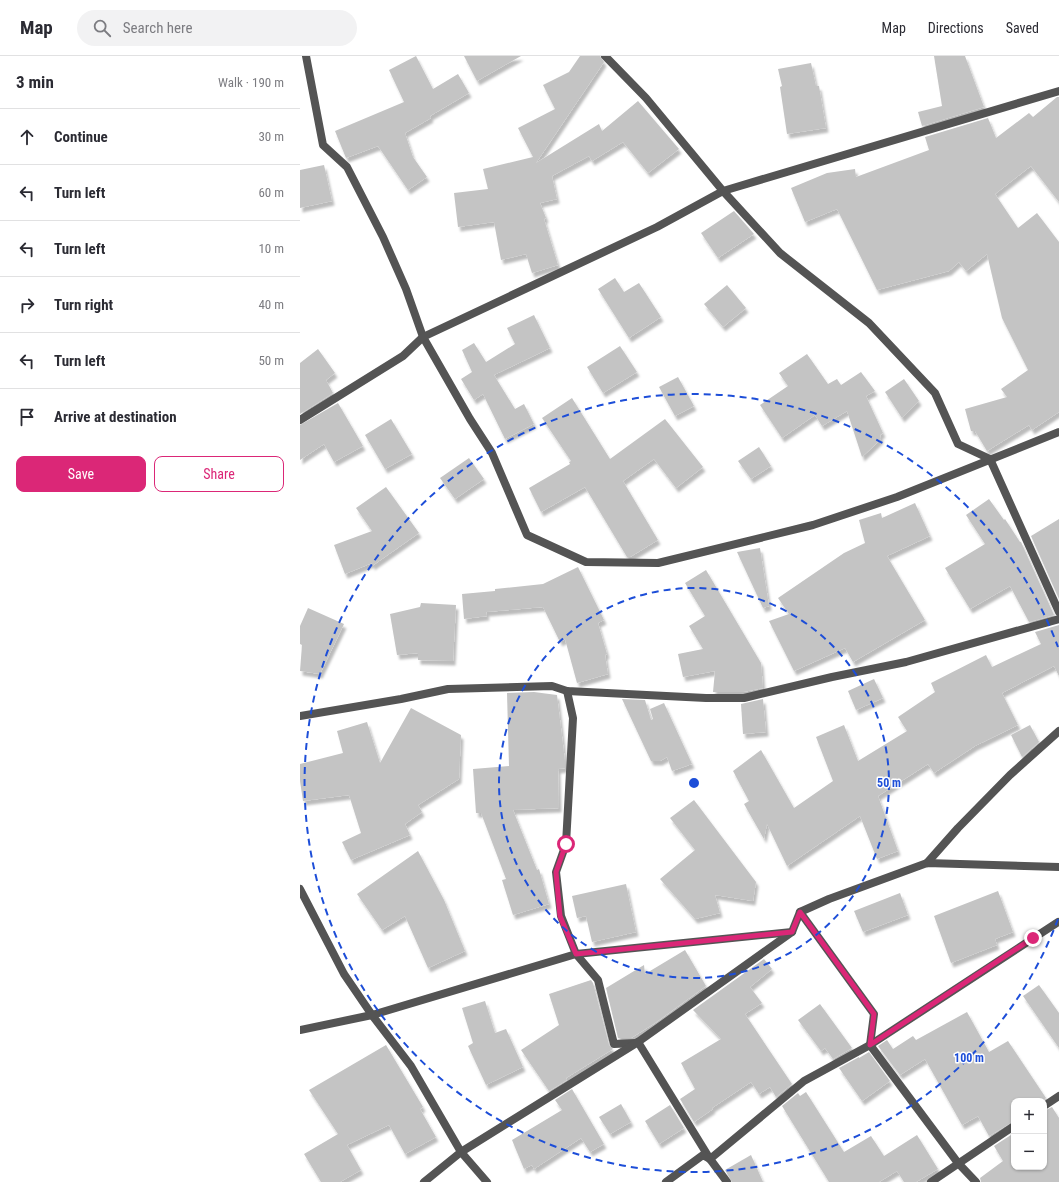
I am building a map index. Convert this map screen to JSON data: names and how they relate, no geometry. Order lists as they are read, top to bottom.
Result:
{
  "page": {
    "header": "Map",
    "search": "Search here",
    "nav": ["Map", "Directions", "Saved"],
    "heading": ["3 min", "Walk · 190 m"],
    "list": [
      ["Continue", "30 m"],
      ["Turn left", "60 m"],
      ["Turn left", "10 m"],
      ["Turn right", "40 m"],
      ["Turn left", "50 m"],
      "Arrive at destination"
    ],
    "buttons": ["Save", "Share"],
    "map_buttons": ["+", "−"]
  },
  "rings": ["50 m", "100 m"]
}
